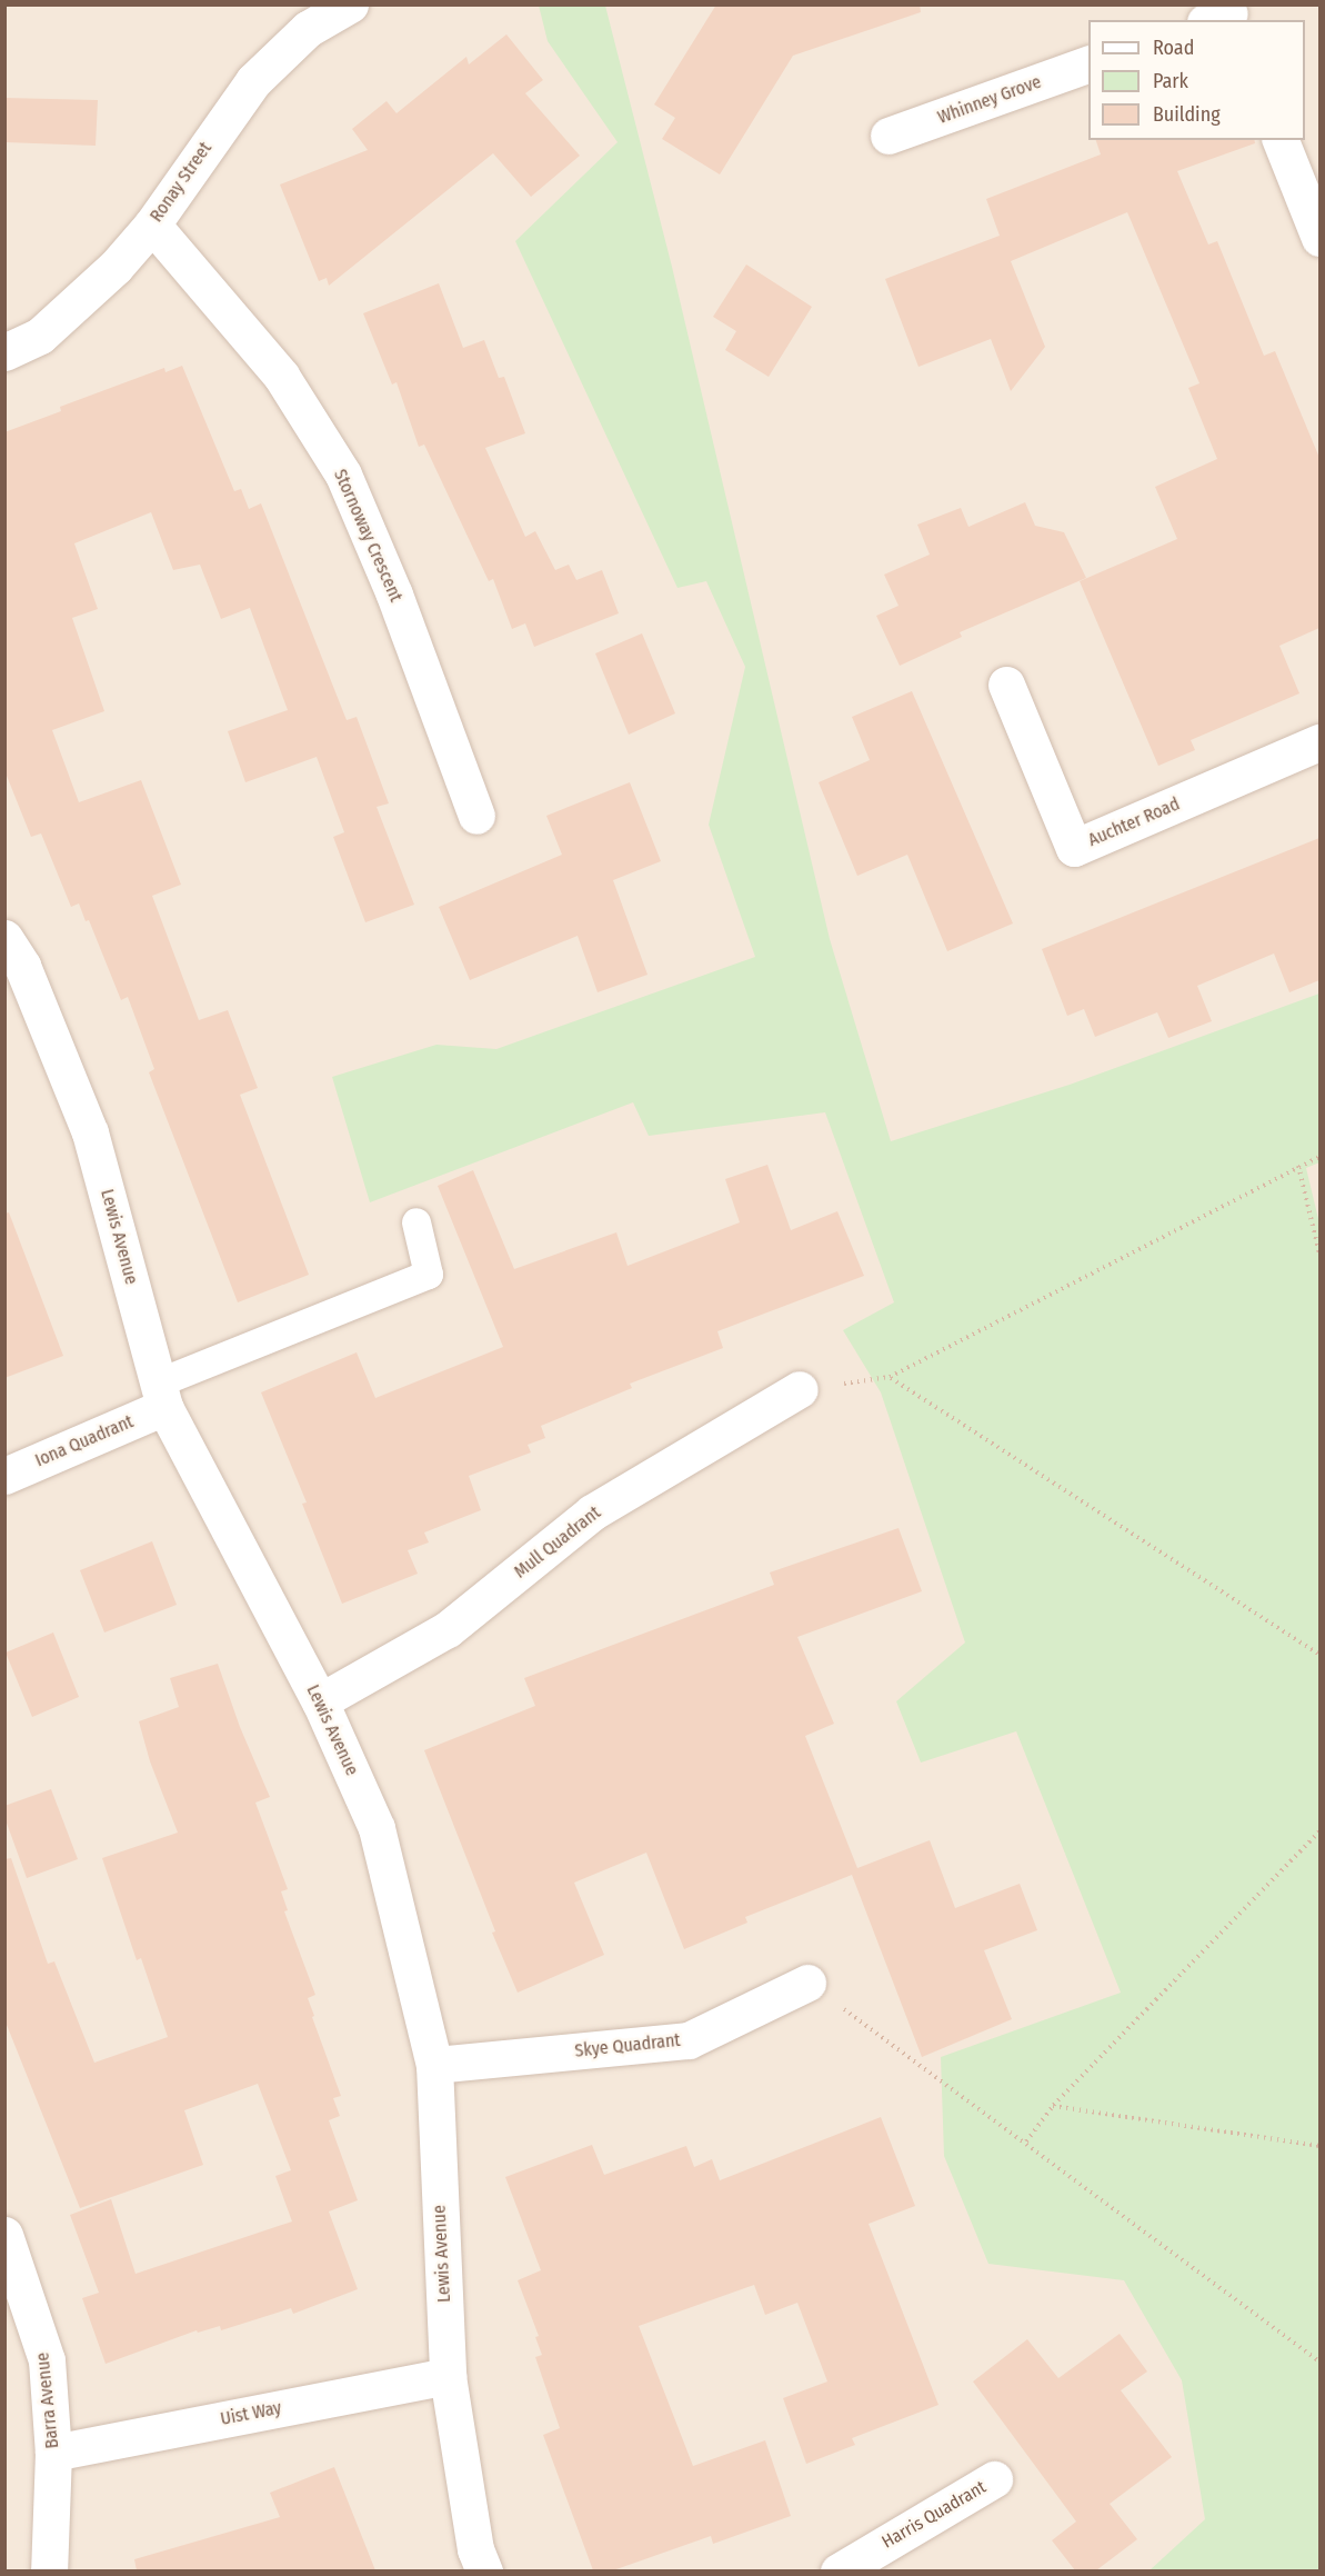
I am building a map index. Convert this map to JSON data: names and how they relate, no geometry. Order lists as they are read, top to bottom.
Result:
{
  "streets": {
    "street": [
      "Whinney Grove",
      "Ronay Street",
      "Stornoway Crescent",
      "Auchter Road",
      "Lewis Avenue",
      "Iona Quadrant",
      "Mull Quadrant",
      "Skye Quadrant",
      "Barra Avenue",
      "Uist Way",
      "Harris Quadrant"
    ]
  },
  "crossings": [
    ["Ronay Street", "Stornoway Crescent"],
    ["Lewis Avenue", "Iona Quadrant"],
    ["Lewis Avenue", "Mull Quadrant"],
    ["Lewis Avenue", "Skye Quadrant"],
    ["Lewis Avenue", "Uist Way"],
    ["Barra Avenue", "Uist Way"]
  ],
  "legend": ["Road", "Park", "Building"]
}
